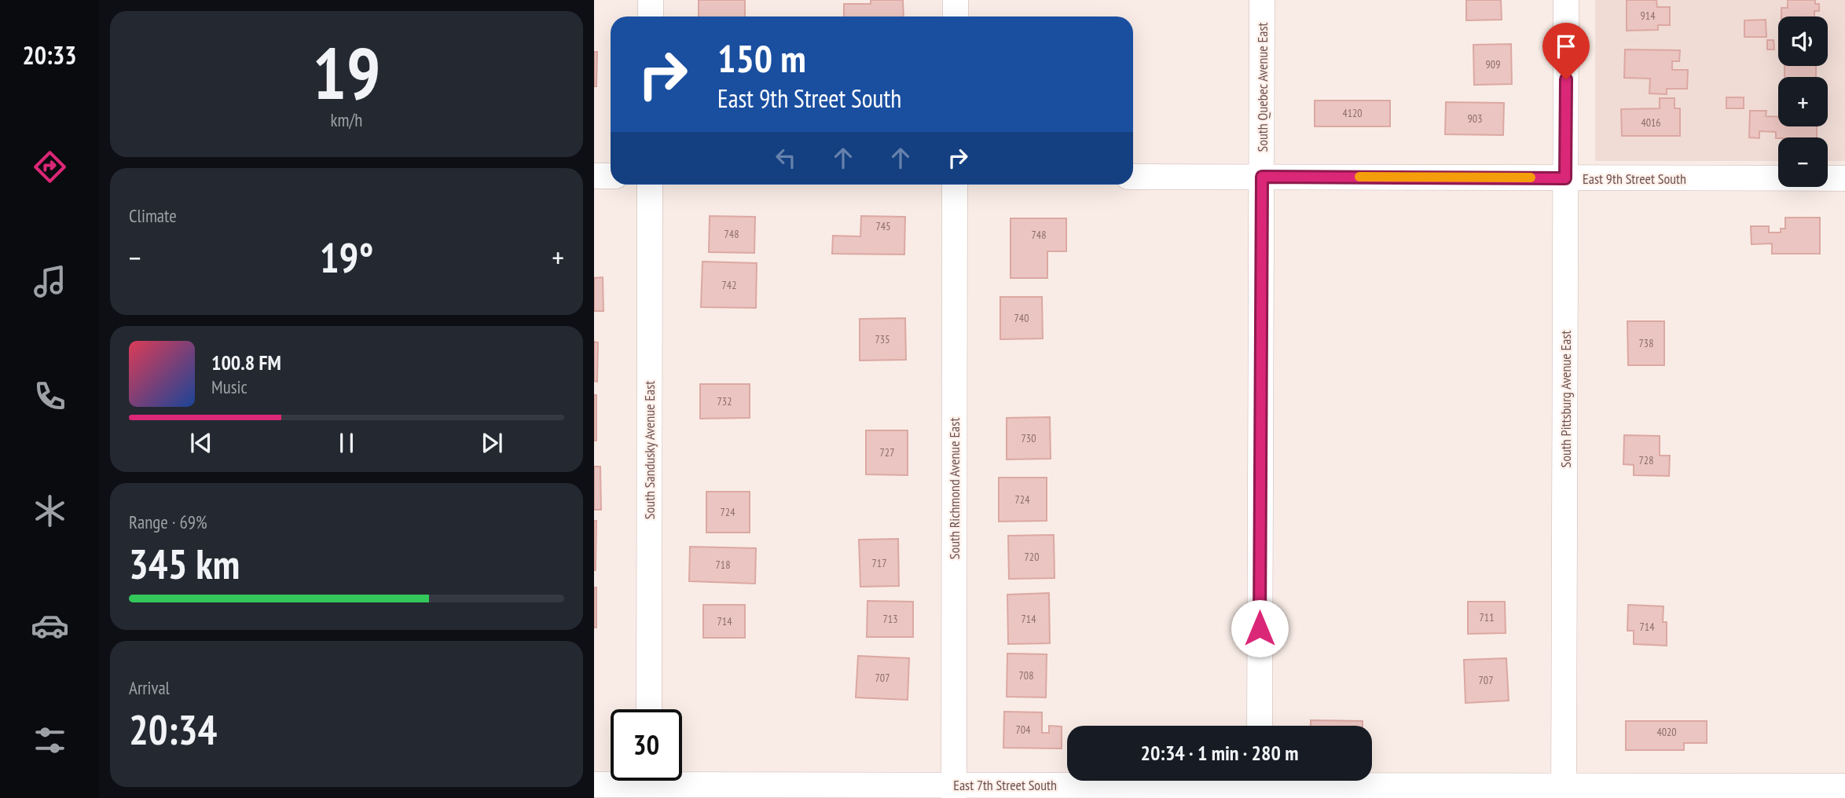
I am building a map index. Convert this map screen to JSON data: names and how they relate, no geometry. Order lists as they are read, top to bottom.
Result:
{
  "streets": {
    "street": [
      "South Quebec Avenue East",
      "East 9th Street South",
      "South Pittsburg Avenue East",
      "South Sandusky Avenue East",
      "South Richmond Avenue East",
      "East 7th Street South"
    ]
  },
  "crossings": [
    ["South Quebec Avenue East", "East 9th Street South"],
    ["East 9th Street South", "South Pittsburg Avenue East"],
    ["South Pittsburg Avenue East", "East 7th Street South"],
    ["South Richmond Avenue East", "East 7th Street South"]
  ],
  "house_numbers": [
    "914",
    "909",
    "4120",
    "903",
    "4016",
    "745",
    "748",
    "748",
    "742",
    "740",
    "735",
    "738",
    "732",
    "730",
    "727",
    "728",
    "724",
    "724",
    "720",
    "717",
    "718",
    "711",
    "713",
    "714",
    "714",
    "714",
    "708",
    "707",
    "707",
    "704",
    "4020"
  ],
  "page": {
    "tabs": "20:33",
    "tile": [
      ["19", "km/h"],
      "Climate",
      ["Range · 69%", "345 km"],
      ["Arrival", "20:34"]
    ],
    "map_buttons": ["+", "−"],
    "turn": ["150 m", "East 9th Street South"],
    "heat": ["−", "19°", "+"],
    "song": ["100.8 FM", "Music"],
    "limit": "30",
    "trip": "20:34 · 1 min · 280 m"
  }
}
